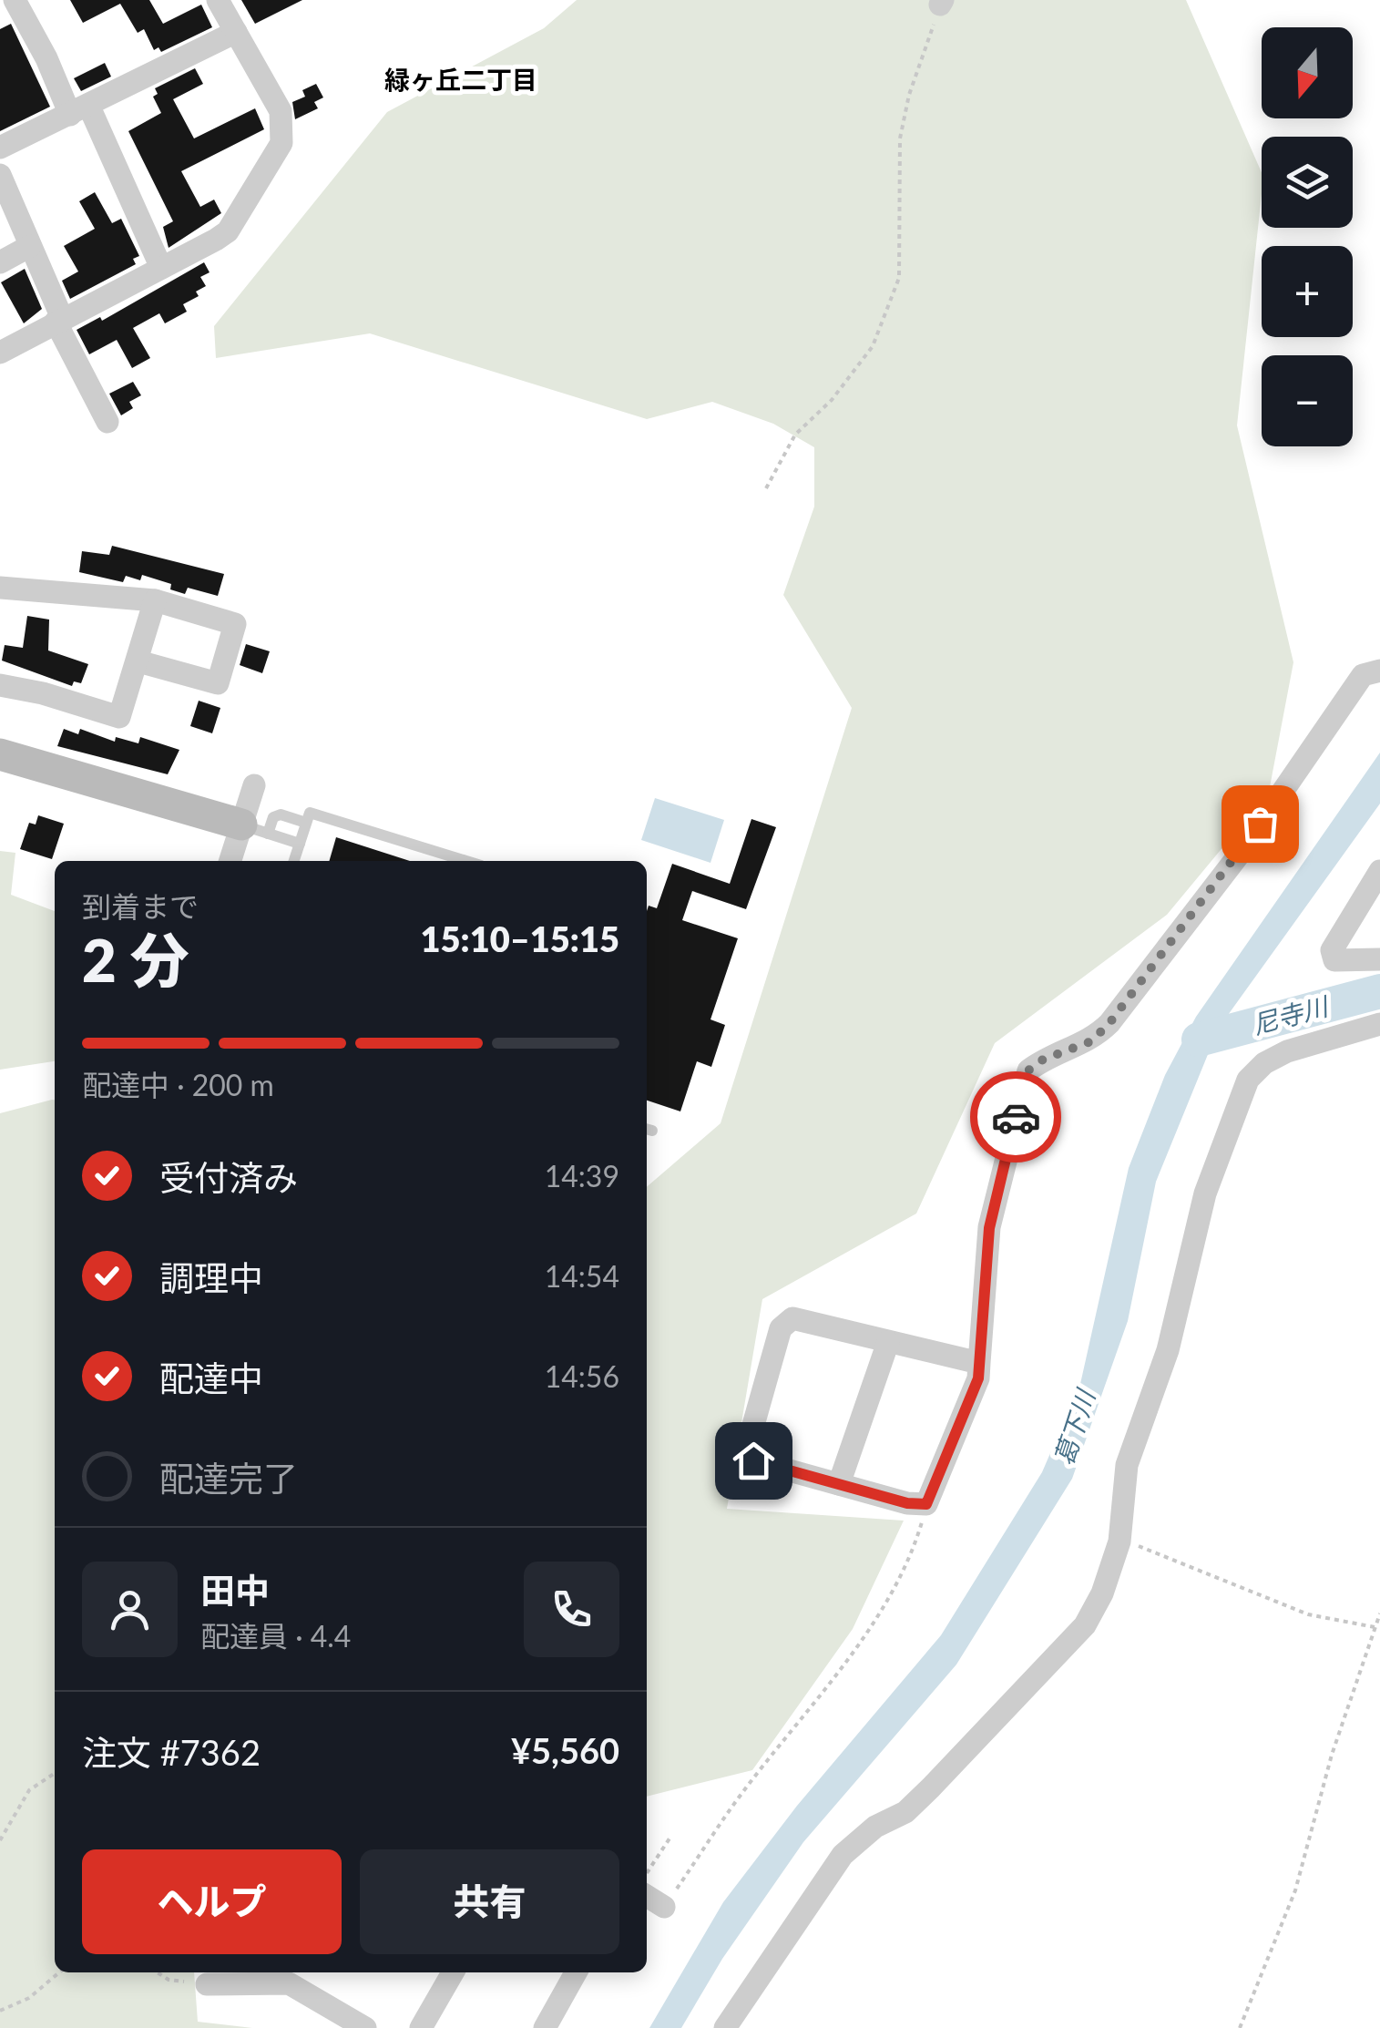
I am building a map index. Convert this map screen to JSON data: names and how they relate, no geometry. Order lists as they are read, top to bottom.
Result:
{
  "districts": ["緑ヶ丘二丁目"],
  "water": ["尼寺川", "葛下川"],
  "north": "bottom",
  "page": {
    "map_buttons": ["+", "−"],
    "heading": ["2 分", "到着まで", "15:10–15:15"],
    "panel": [
      "田中",
      "配達員 · 4.4",
      "注文 #7362",
      "¥5,560"
    ],
    "bar": "配達中 · 200 m",
    "list": [
      ["受付済み", "14:39"],
      ["調理中", "14:54"],
      ["配達中", "14:56"],
      "配達完了"
    ],
    "buttons": ["ヘルプ", "共有"]
  }
}
